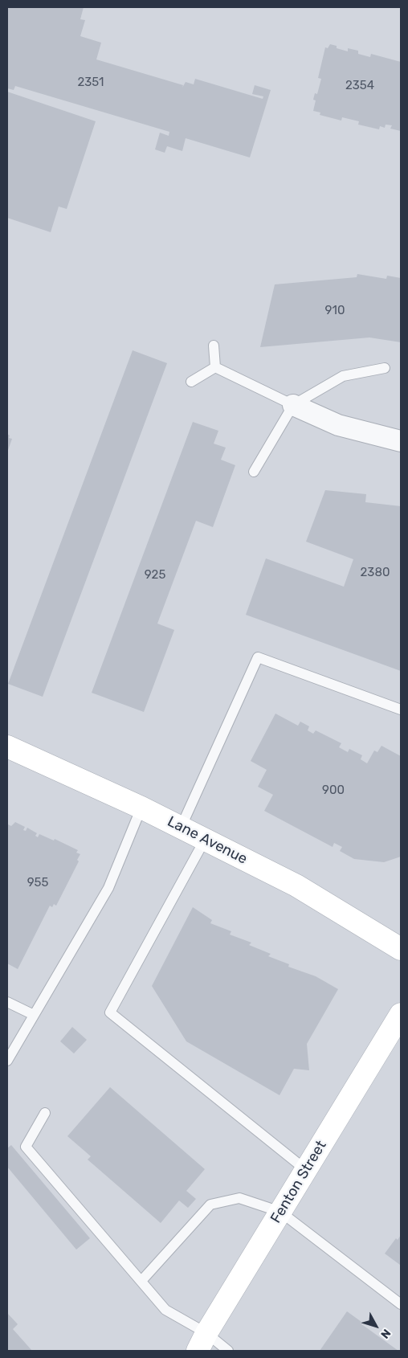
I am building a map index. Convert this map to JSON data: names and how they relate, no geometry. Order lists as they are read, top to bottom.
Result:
{
  "streets": {
    "main road": ["Lane Avenue", "Fenton Street"]
  },
  "house_numbers": [
    "2351",
    "2354",
    "910",
    "2380",
    "925",
    "900",
    "955"
  ],
  "north": "bottom right"
}
